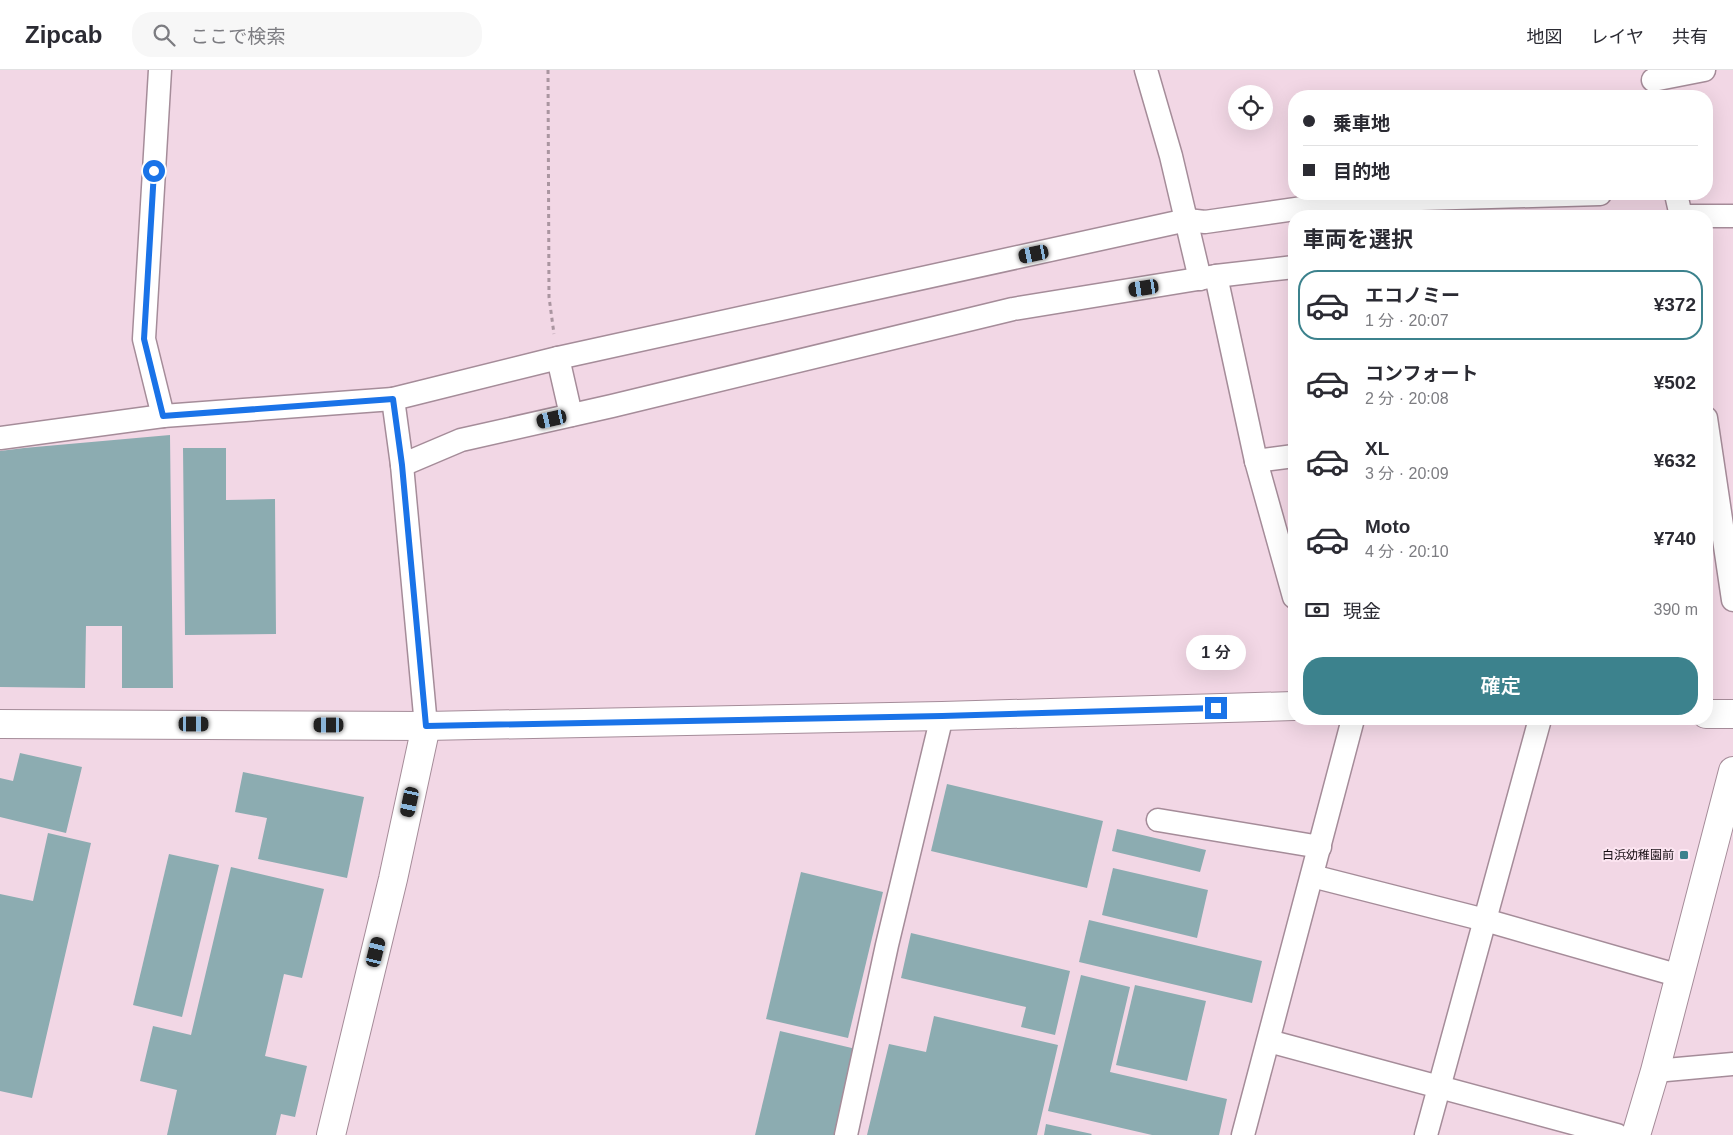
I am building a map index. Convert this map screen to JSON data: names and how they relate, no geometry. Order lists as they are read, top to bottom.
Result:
{
  "places": {
    "transit": ["白浜幼稚園前"]
  },
  "page": {
    "header": "Zipcab",
    "search": "ここで検索",
    "nav": ["地図", "レイヤ", "共有"],
    "banner": ["乗車地", "目的地"],
    "heading": "車両を選択",
    "list": [
      {
        "name": "エコノミー",
        "note": "1 分 · 20:07",
        "value": "¥372"
      },
      {
        "name": "コンフォート",
        "note": "2 分 · 20:08",
        "value": "¥502"
      },
      {
        "name": "XL",
        "note": "3 分 · 20:09",
        "value": "¥632"
      },
      {
        "name": "Moto",
        "note": "4 分 · 20:10",
        "value": "¥740"
      }
    ],
    "pay": ["現金", "390 m"],
    "bubble": "1 分",
    "buttons": "確定"
  }
}
